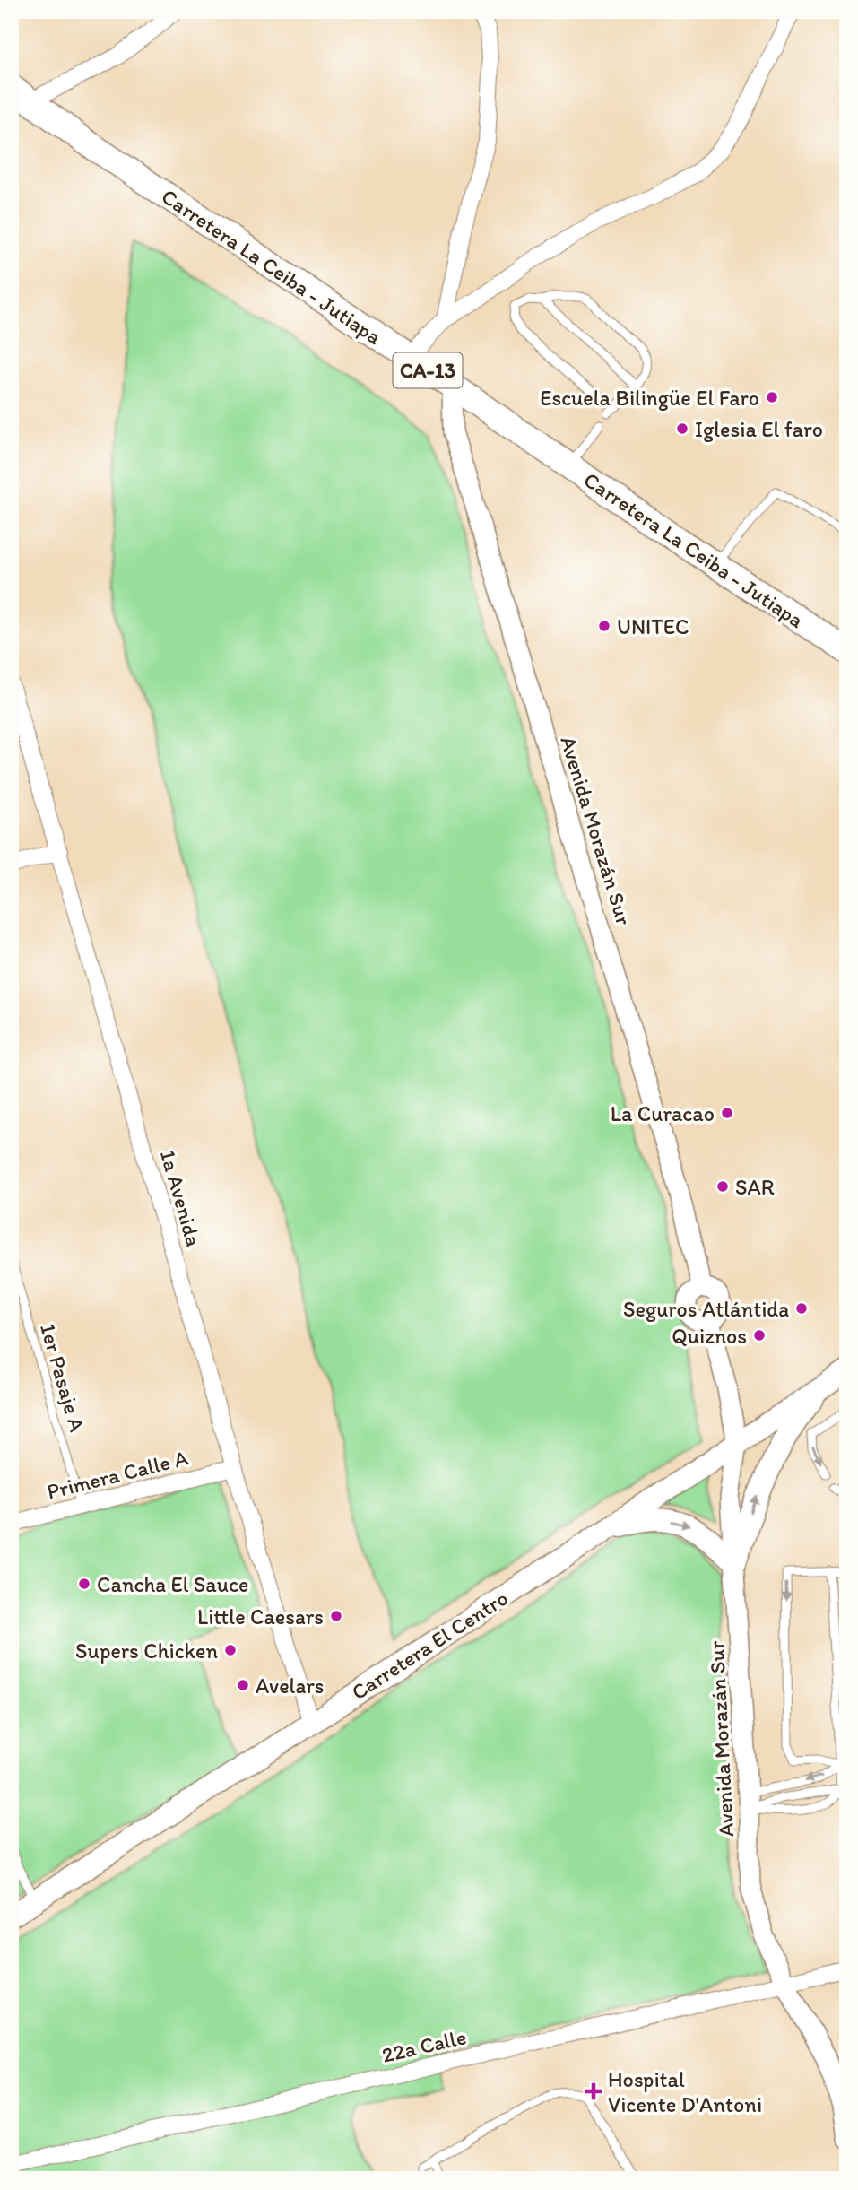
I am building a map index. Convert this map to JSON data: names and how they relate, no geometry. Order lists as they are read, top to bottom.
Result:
{
  "streets": {
    "main road": ["Carretera La Ceiba - Jutiapa", "CA-13", "Carretera El Centro"],
    "street": [
      "Avenida Morazán Sur",
      "1a Avenida",
      "Primera Calle A",
      "22a Calle"
    ],
    "lane": ["1er Pasaje A"]
  },
  "crossings": [
    ["Carretera La Ceiba - Jutiapa", "Avenida Morazán Sur"],
    ["Avenida Morazán Sur", "Carretera El Centro"],
    ["Avenida Morazán Sur", "22a Calle"],
    ["1a Avenida", "Primera Calle A"],
    ["1a Avenida", "Carretera El Centro"],
    ["1er Pasaje A", "Primera Calle A"]
  ],
  "places": {
    "other": [
      "Escuela Bilingüe El Faro",
      "Iglesia El faro",
      "UNITEC",
      "La Curacao",
      "SAR",
      "Seguros Atlántida",
      "Quiznos",
      "Cancha El Sauce",
      "Little Caesars",
      "Supers Chicken",
      "Avelars"
    ],
    "health": ["Hospital Vicente D'Antoni"]
  }
}
